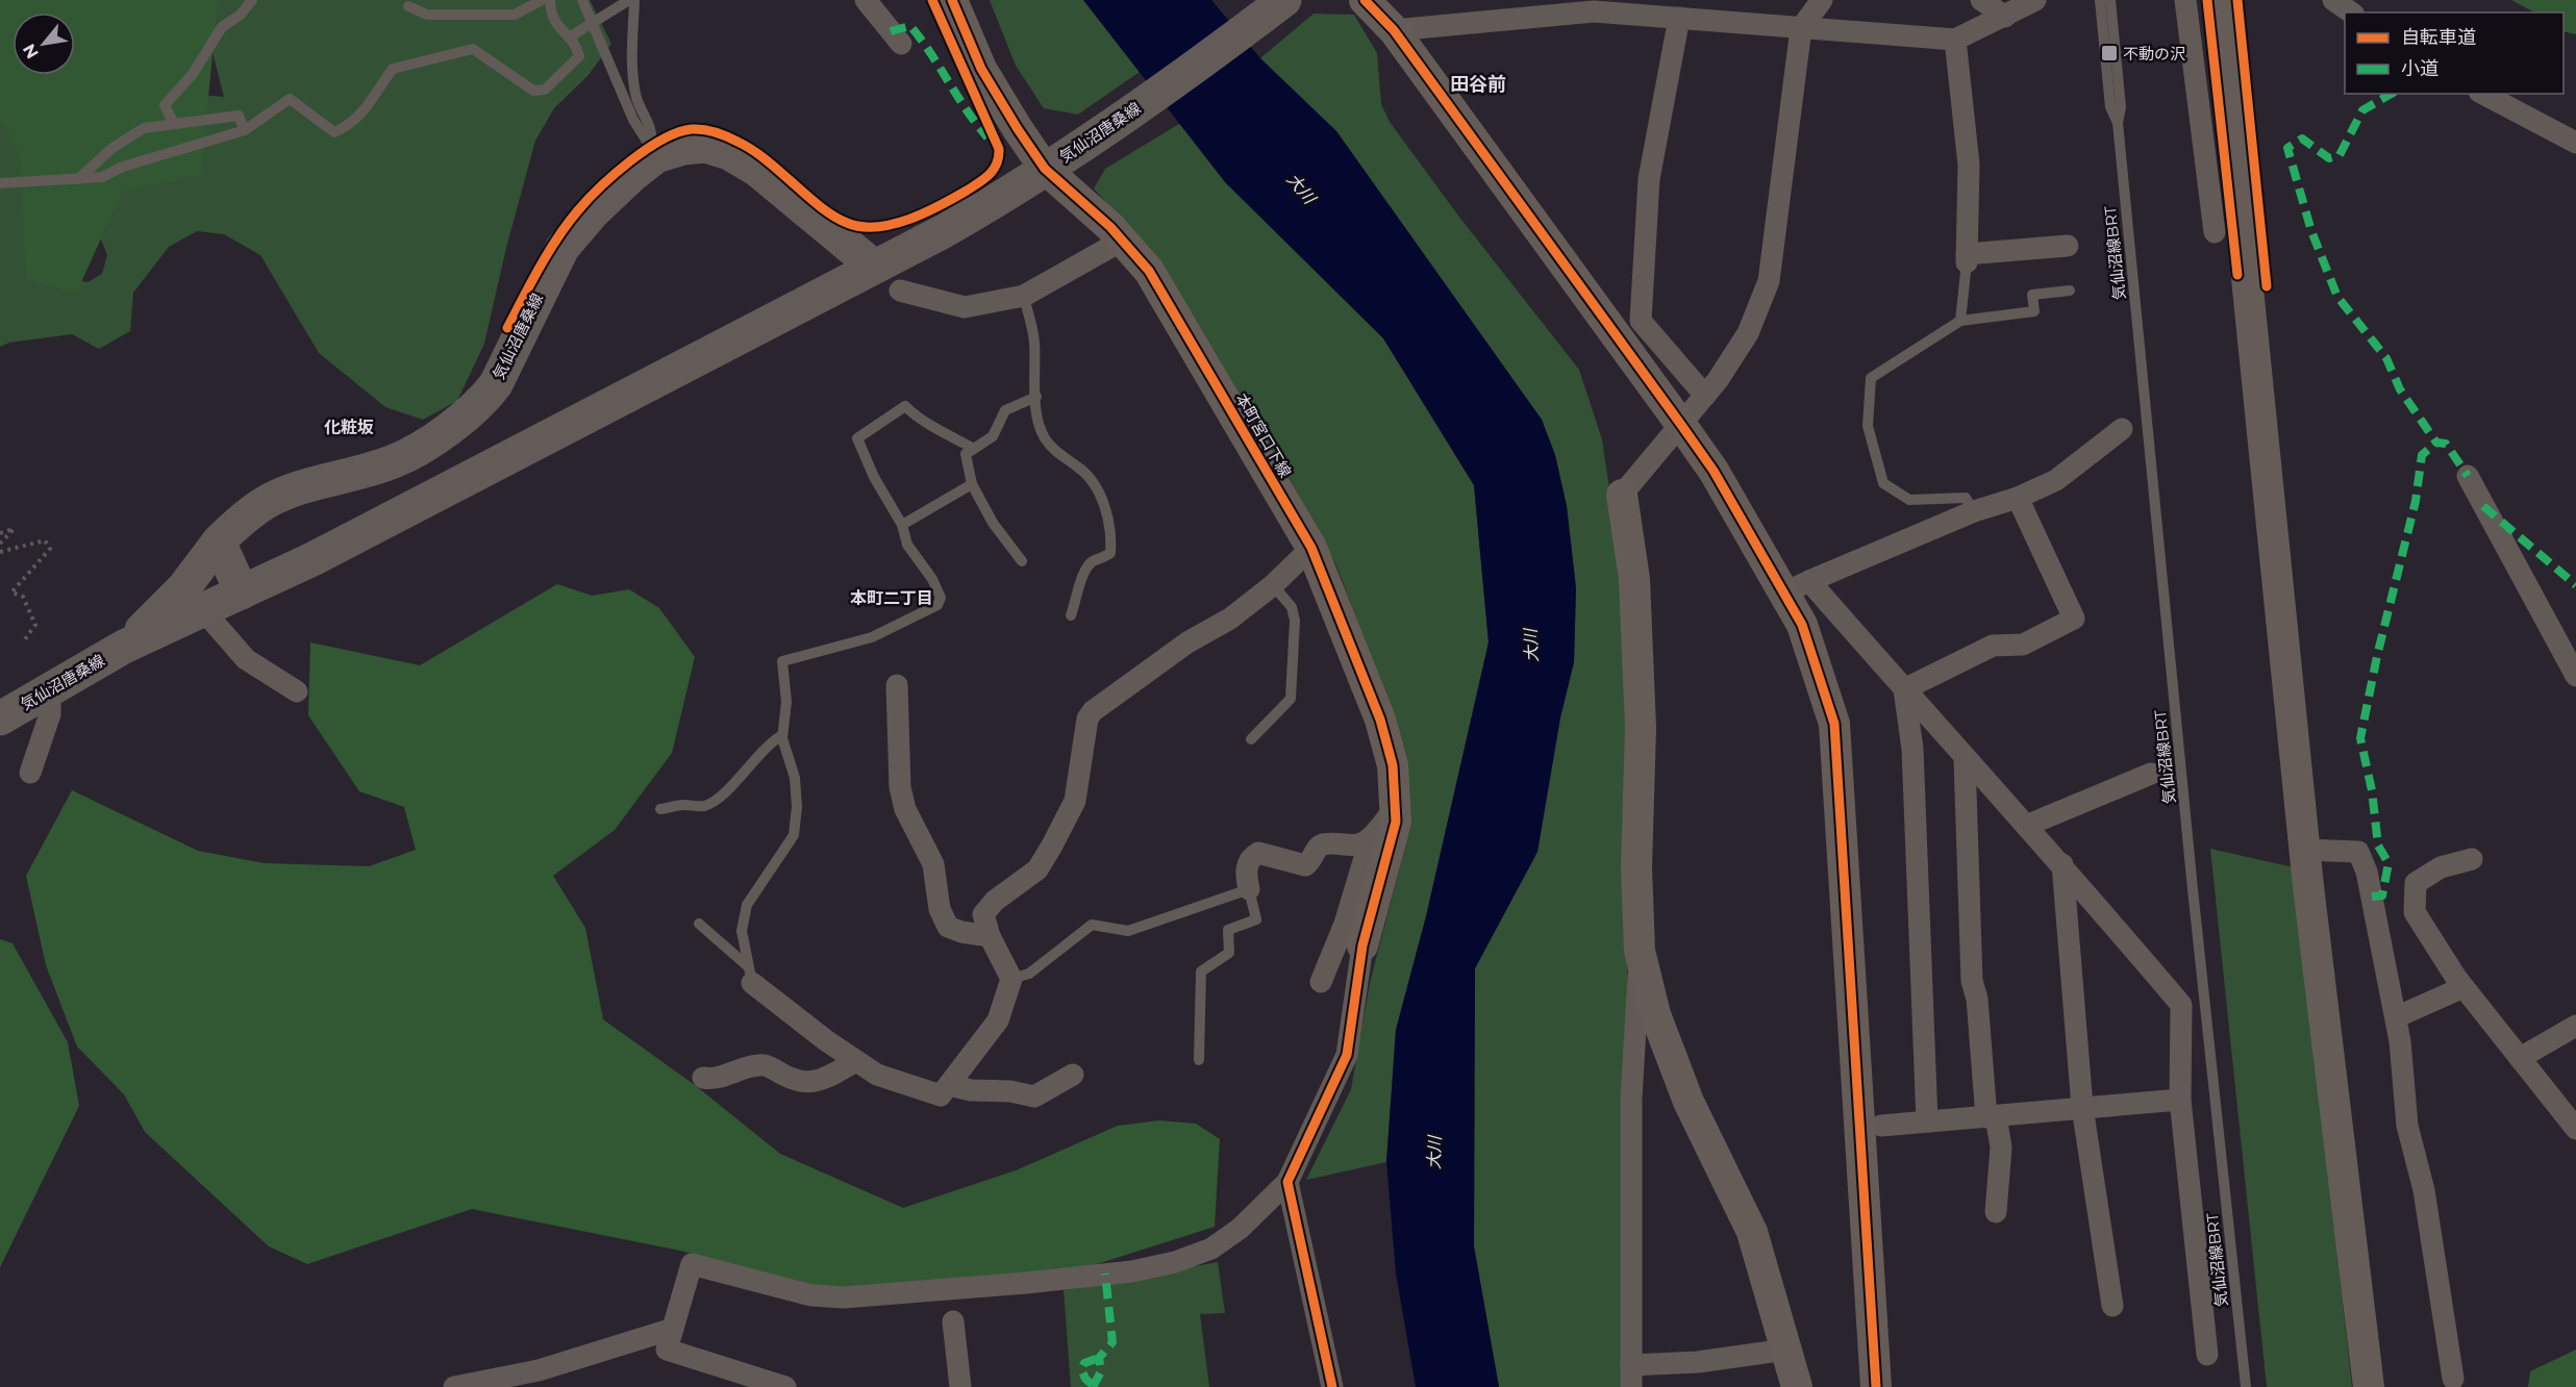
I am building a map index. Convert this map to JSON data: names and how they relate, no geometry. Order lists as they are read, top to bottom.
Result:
{
  "streets": {
    "main road": ["気仙沼唐桑線"],
    "street": ["本町宮口下線"],
    "lane": ["気仙沼線BRT"]
  },
  "crossings": [
    ["気仙沼唐桑線", "本町宮口下線"]
  ],
  "districts": ["田谷前", "化粧坂", "本町二丁目"],
  "water": ["大川"],
  "places": {
    "transit": ["不動の沢"]
  },
  "legend": ["自転車道", "小道"],
  "north": "bottom left"
}
